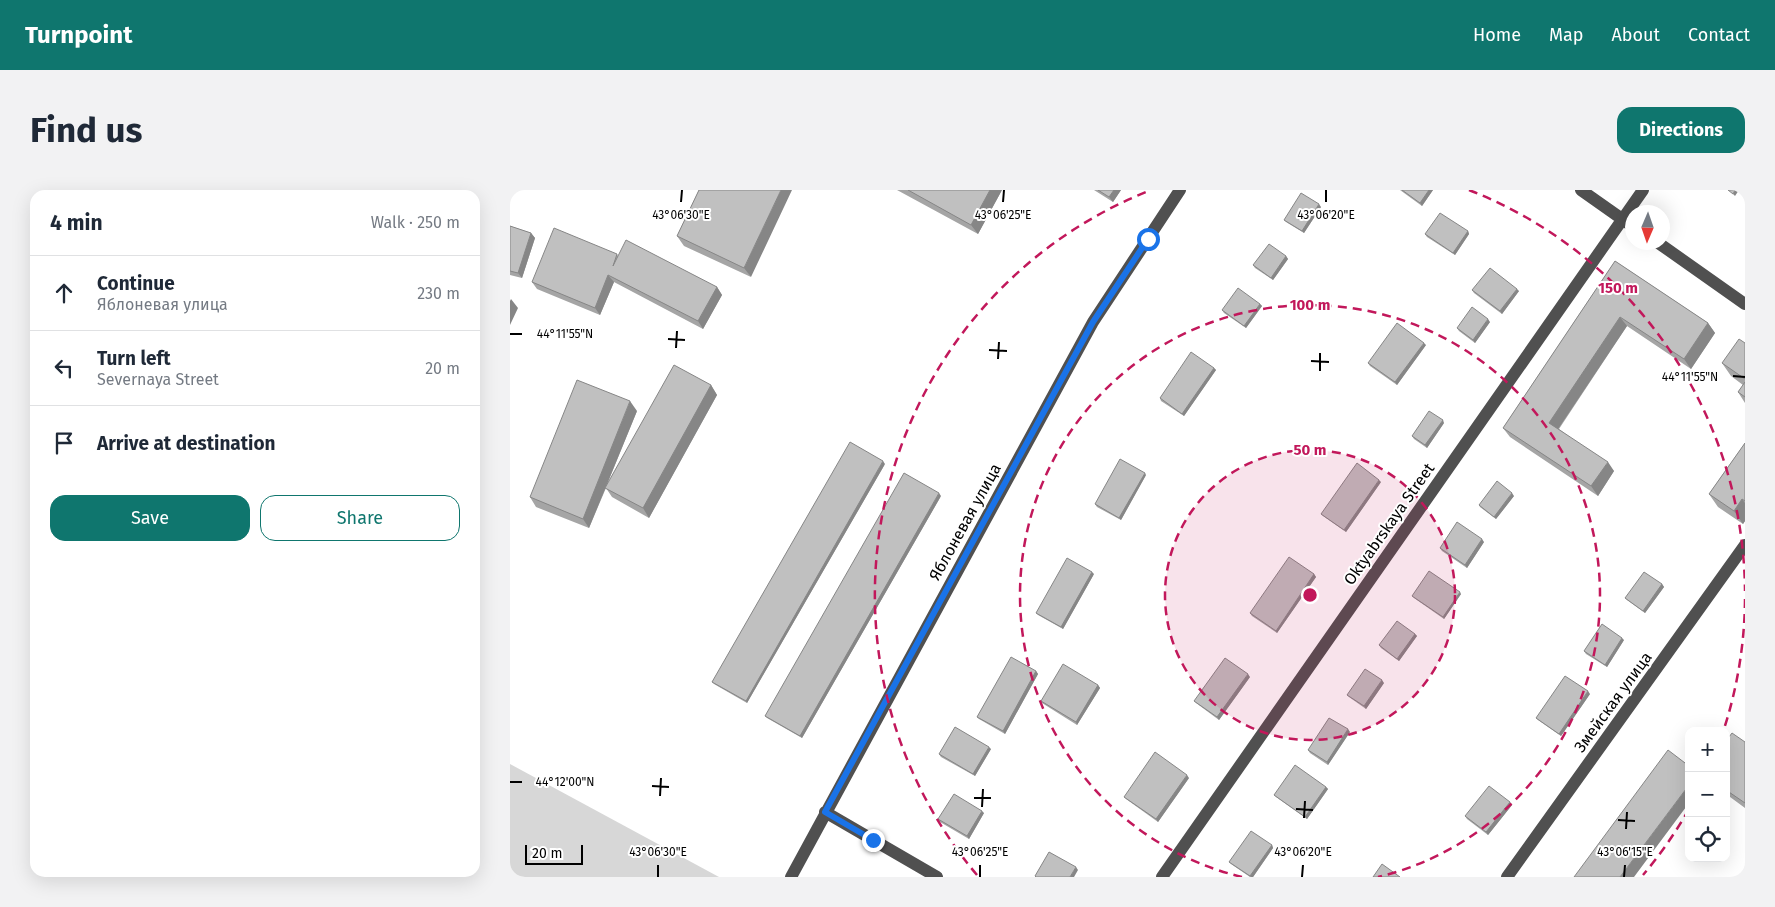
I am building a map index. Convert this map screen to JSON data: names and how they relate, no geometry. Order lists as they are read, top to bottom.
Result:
{
  "streets": {
    "street": ["Яблоневая улица", "Oktyabrskaya Street", "Змейская улица"]
  },
  "scale_bar": "20 m",
  "north": "bottom",
  "page": {
    "header": "Turnpoint",
    "nav": [
      "Home",
      "Map",
      "About",
      "Contact"
    ],
    "buttons": [
      "Directions",
      ["Save", "Share"]
    ],
    "title": "Find us",
    "heading": ["4 min", "Walk · 250 m"],
    "list": [
      ["Continue", "Яблоневая улица", "230 m"],
      ["Turn left", "Severnaya Street", "20 m"],
      "Arrive at destination"
    ],
    "map_buttons": ["+", "−"],
    "scale": "20 m"
  },
  "coordinates": [
    "43°06'30\"E",
    "43°06'25\"E",
    "43°06'20\"E",
    "44°11'55\"N",
    "44°12'00\"N",
    "43°06'15\"E"
  ],
  "rings": ["150 m", "100 m", "50 m"]
}
